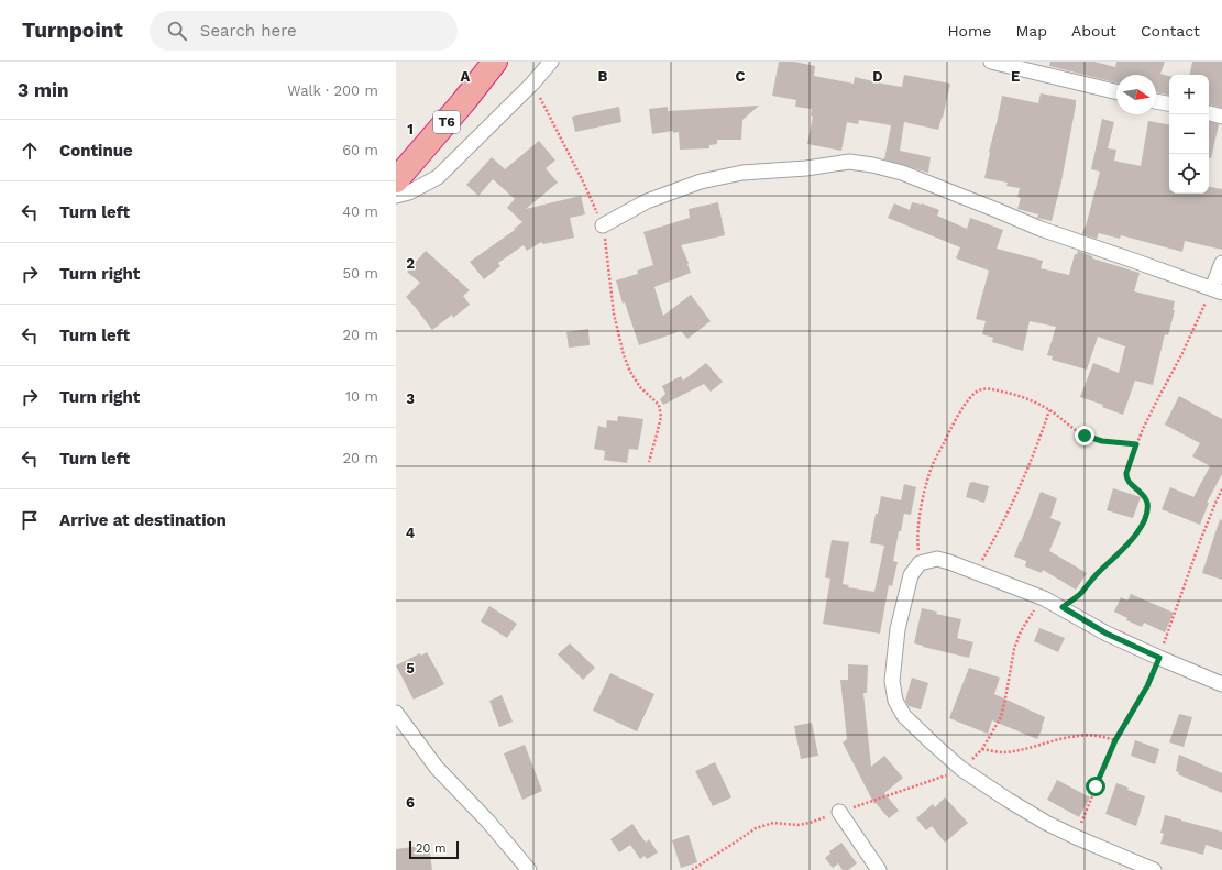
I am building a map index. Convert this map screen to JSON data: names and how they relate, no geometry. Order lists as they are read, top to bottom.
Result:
{
  "streets": {
    "highway": ["T6"]
  },
  "scale_bar": "20 m",
  "north": "right",
  "page": {
    "header": "Turnpoint",
    "search": "Search here",
    "nav": [
      "Home",
      "Map",
      "About",
      "Contact"
    ],
    "heading": ["3 min", "Walk · 200 m"],
    "map_buttons": ["+", "−"],
    "list": [
      ["Continue", "60 m"],
      ["Turn left", "40 m"],
      ["Turn right", "50 m"],
      ["Turn left", "20 m"],
      ["Turn right", "10 m"],
      ["Turn left", "20 m"],
      "Arrive at destination"
    ],
    "scale": "20 m"
  },
  "grid": {
    "columns": [
      "A",
      "B",
      "C",
      "D",
      "E"
    ],
    "rows": [
      "1",
      "2",
      "3",
      "4",
      "5",
      "6"
    ]
  }
}
